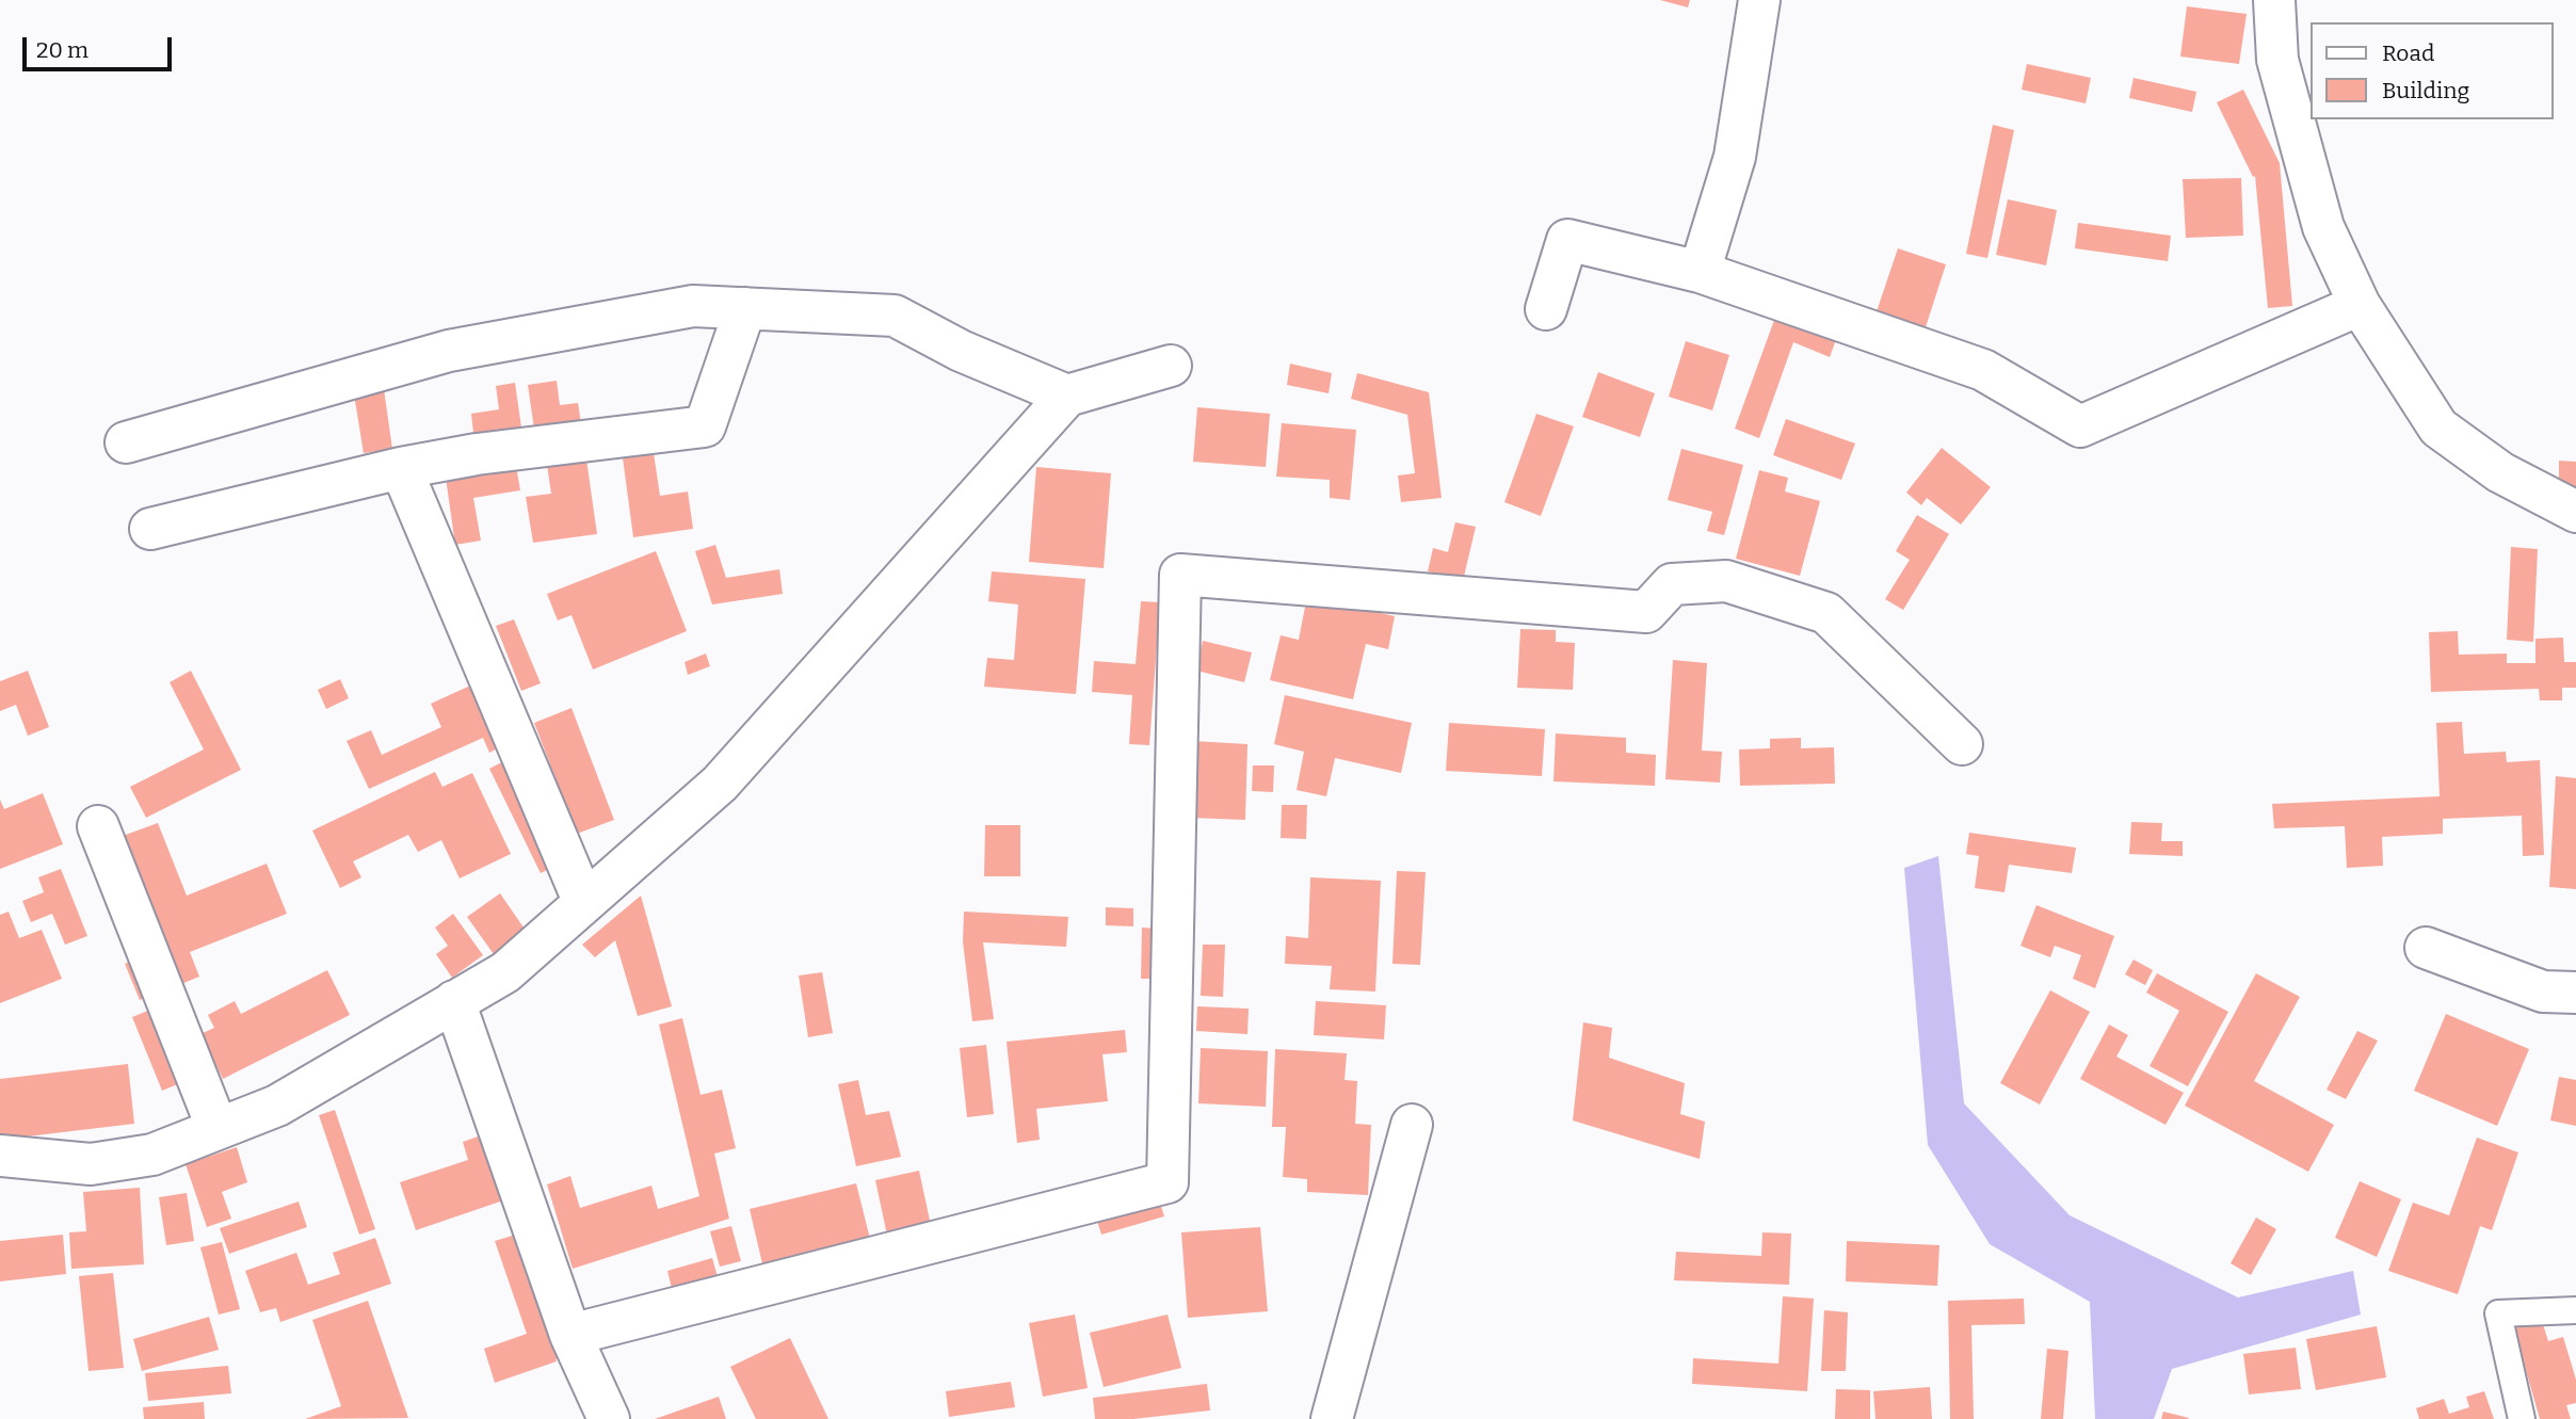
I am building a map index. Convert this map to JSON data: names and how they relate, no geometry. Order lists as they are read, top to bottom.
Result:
{
  "legend": ["Road", "Building"],
  "scale_bar": "20 m"
}
